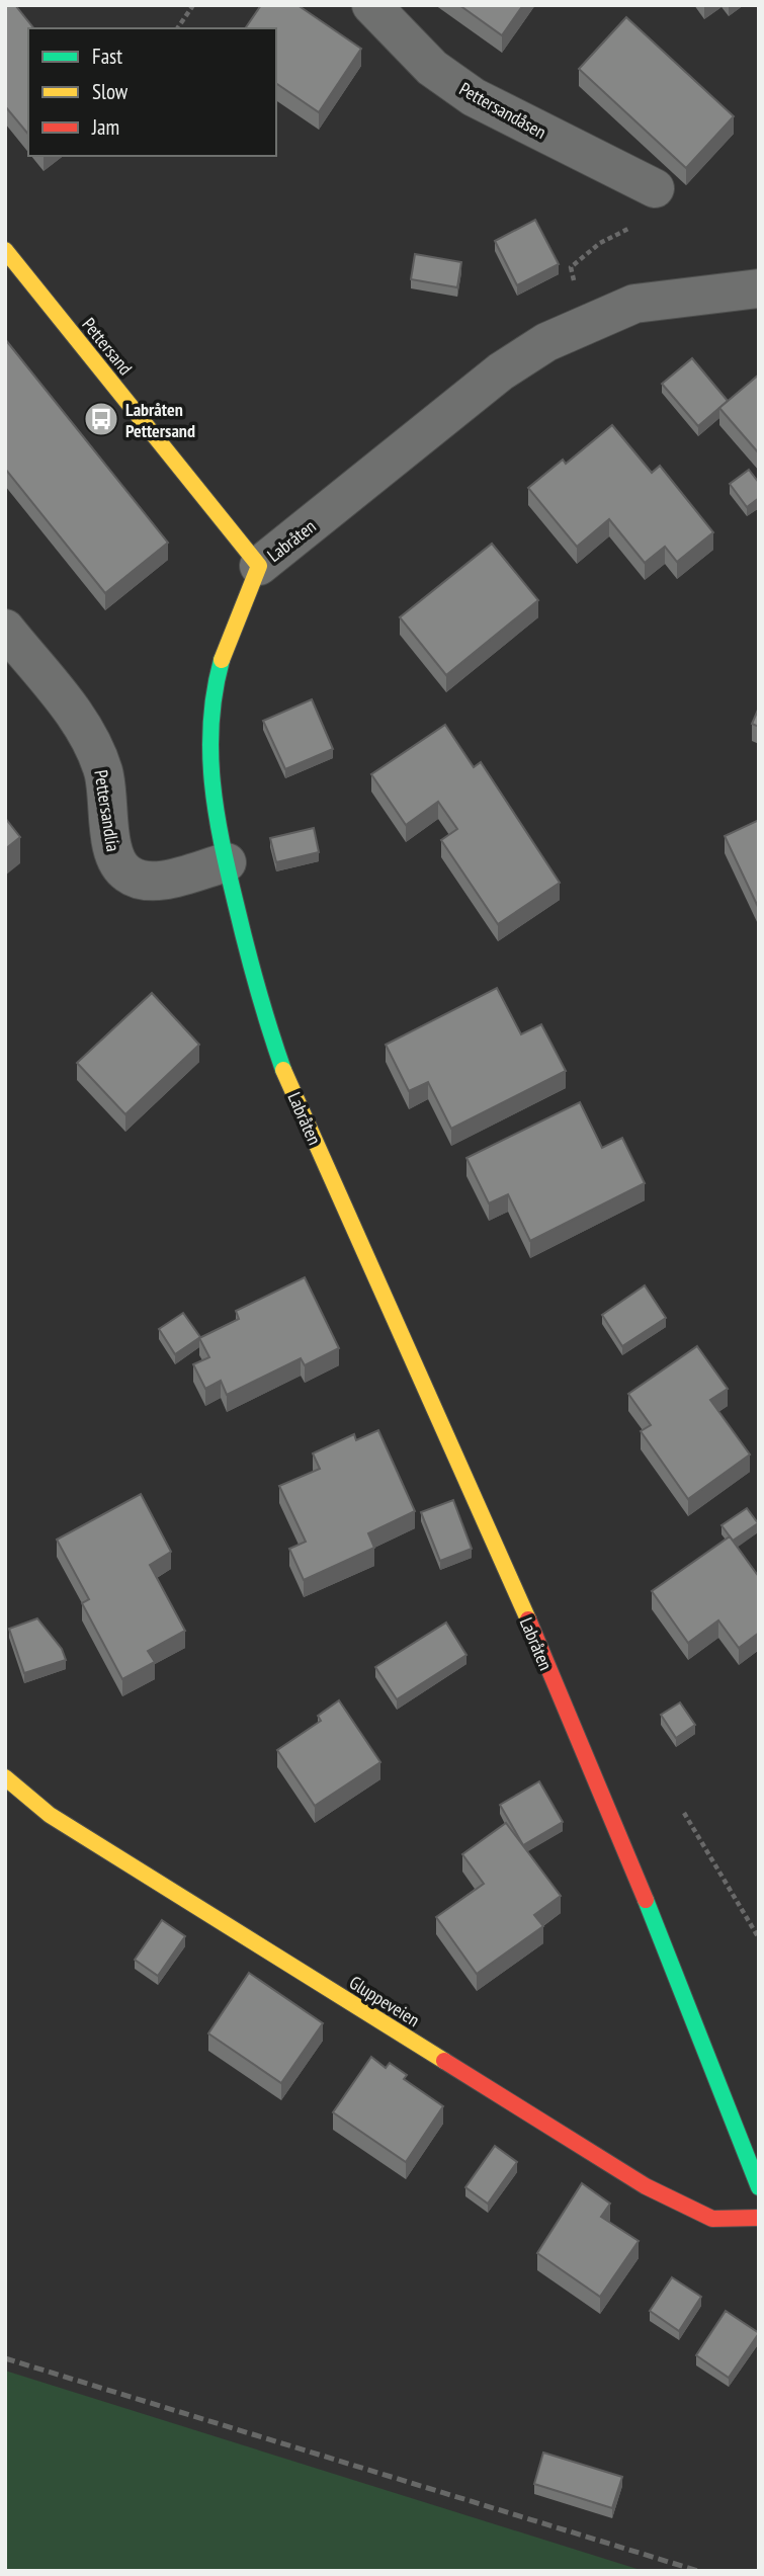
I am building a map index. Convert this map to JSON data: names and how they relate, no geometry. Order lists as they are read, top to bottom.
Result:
{
  "streets": {
    "street": [
      "Pettersandåsen",
      "Pettersand",
      "Labråten",
      "Pettersandlia",
      "Gluppeveien"
    ]
  },
  "crossings": [
    ["Pettersand", "Labråten"],
    ["Labråten", "Pettersandlia"]
  ],
  "places": {
    "bus stop": ["Labråten Pettersand"]
  },
  "legend": ["Fast", "Slow", "Jam"]
}
